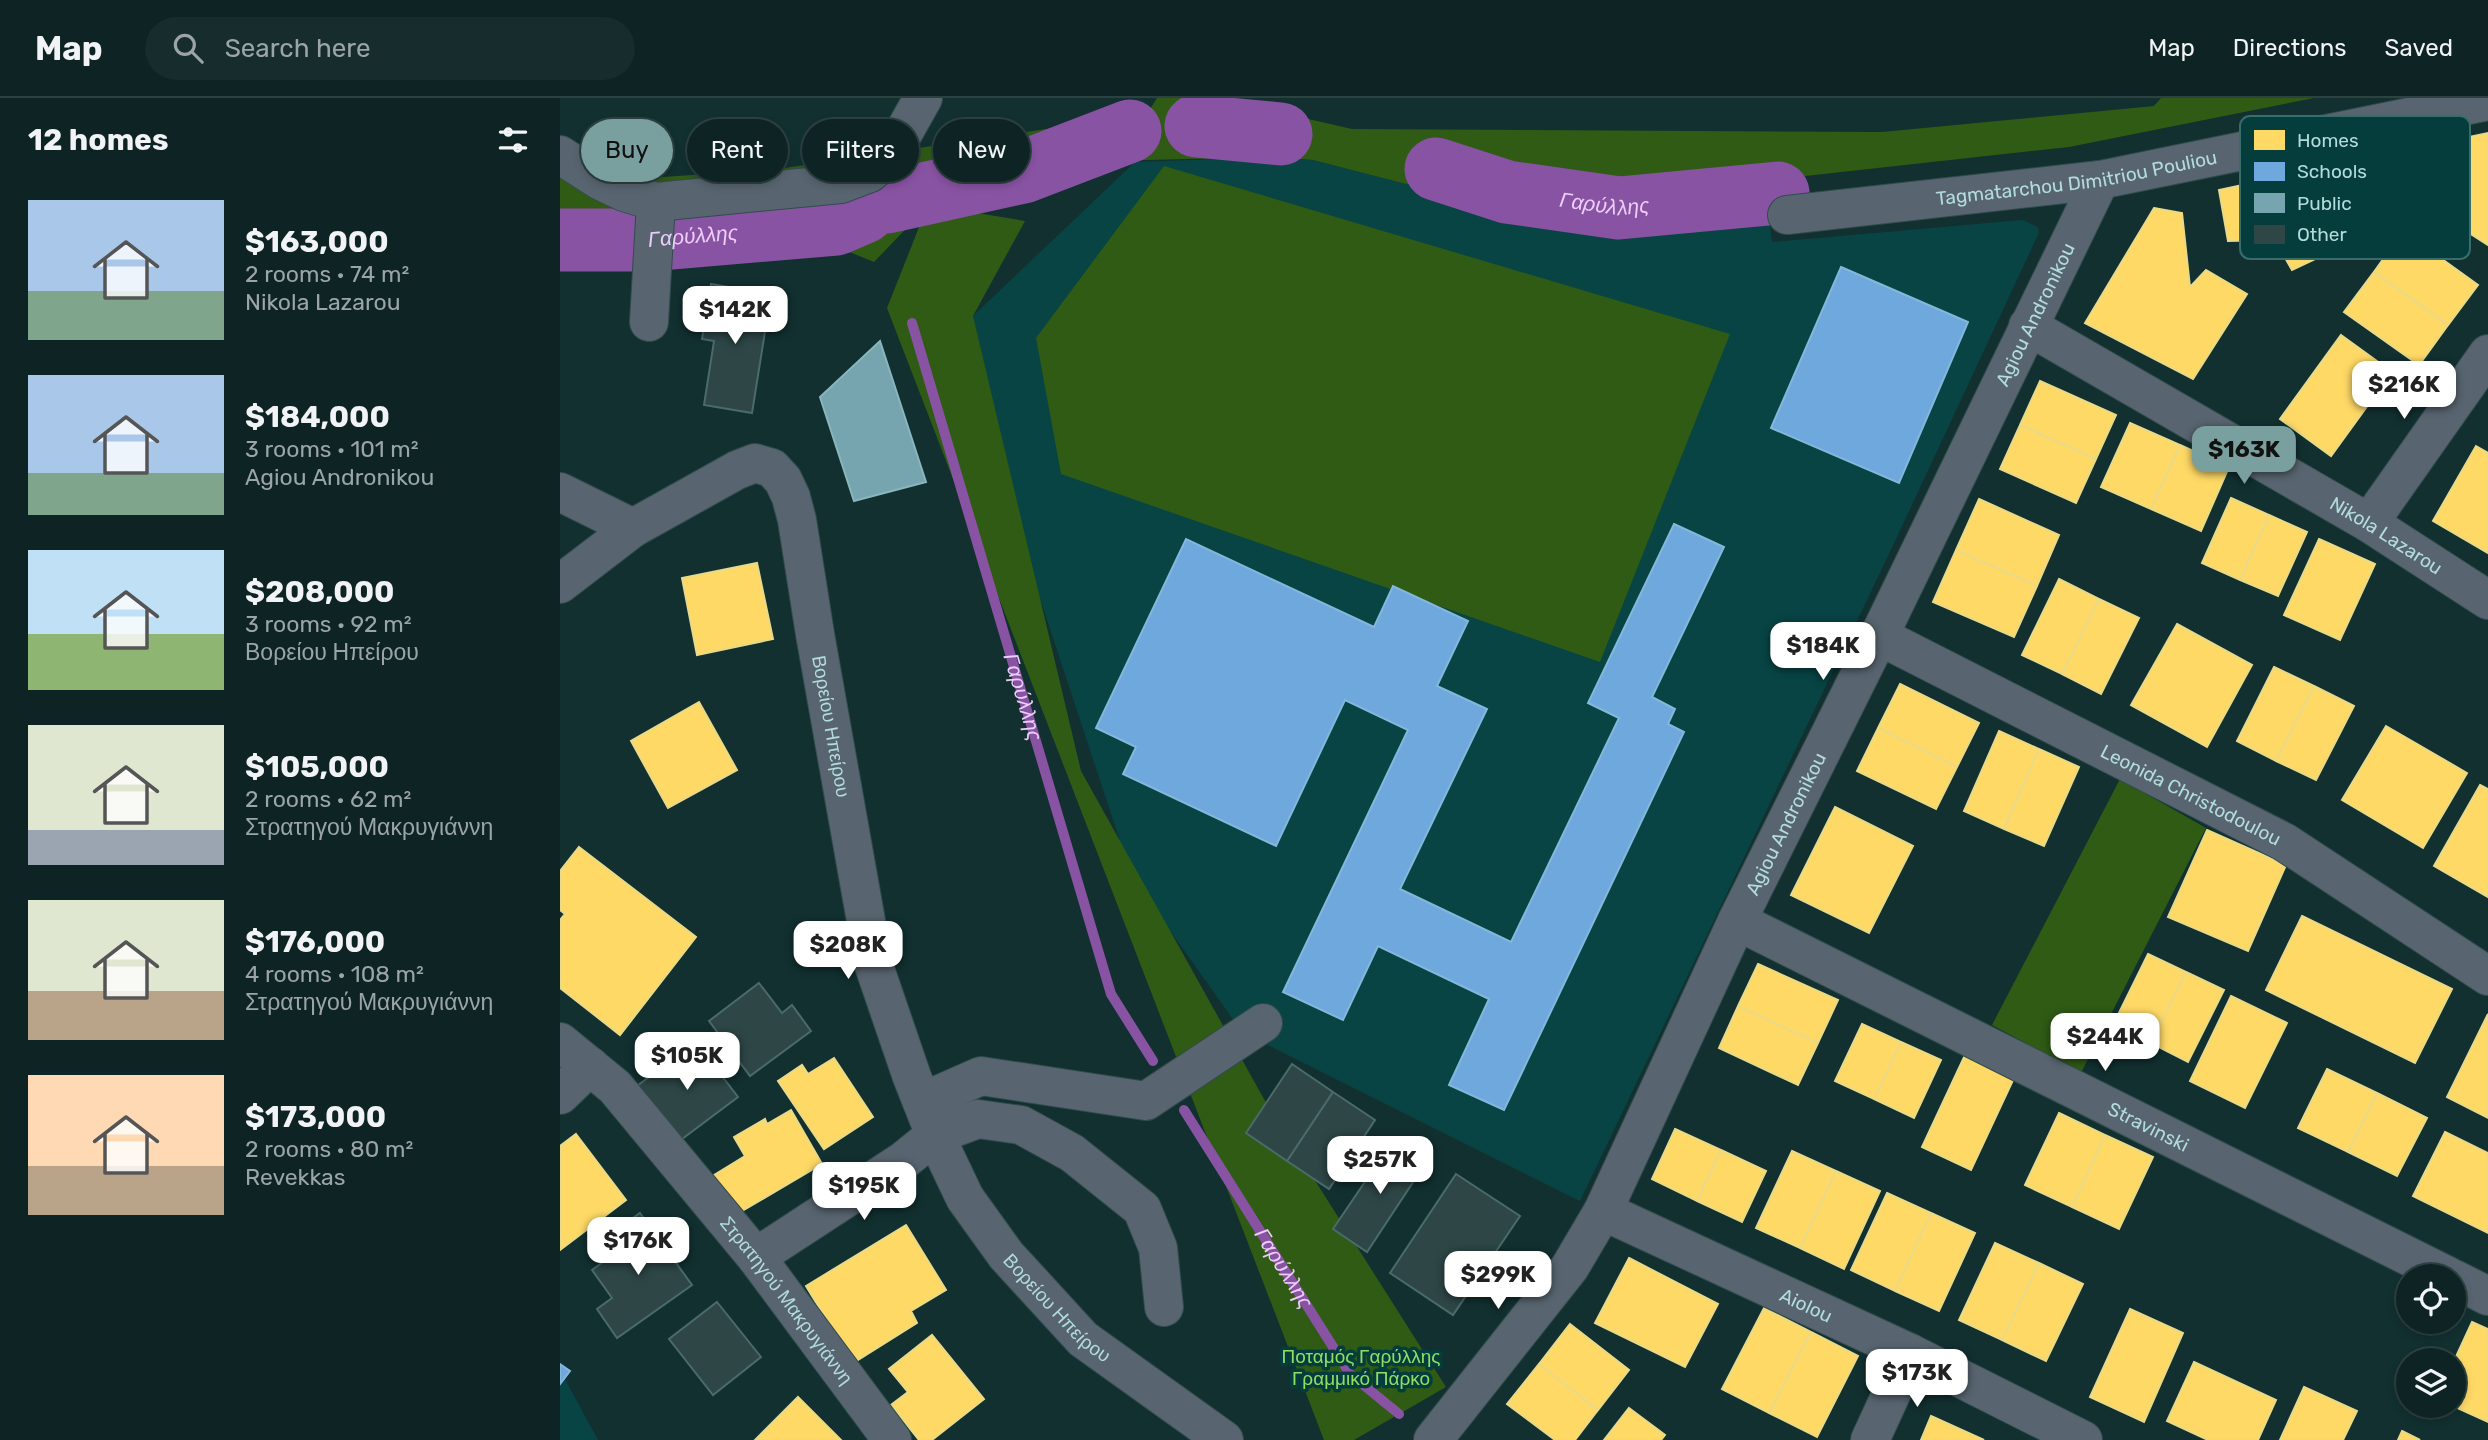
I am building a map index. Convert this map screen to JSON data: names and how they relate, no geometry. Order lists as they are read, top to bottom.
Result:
{
  "streets": {
    "street": [
      "Tagmatarchou Dimitriou Pouliou",
      "Agiou Andronikou",
      "Nikola Lazarou",
      "Βορείου Ηπείρου",
      "Leonida Christodoulou",
      "Stravinski",
      "Στρατηγού Μακρυγιάννη",
      "Aiolou"
    ]
  },
  "crossings": [
    ["Tagmatarchou Dimitriou Pouliou", "Agiou Andronikou"],
    ["Agiou Andronikou", "Nikola Lazarou"],
    ["Agiou Andronikou", "Leonida Christodoulou"],
    ["Agiou Andronikou", "Stravinski"],
    ["Agiou Andronikou", "Aiolou"]
  ],
  "water": ["Γαρύλλης"],
  "parks": ["Ποταμός Γαρύλλης Γραμμικό Πάρκο"],
  "legend": [
    "Homes",
    "Schools",
    "Public",
    "Other"
  ],
  "page": {
    "header": "Map",
    "search": "Search here",
    "nav": ["Map", "Directions", "Saved"],
    "heading": "12 homes",
    "chip": [
      "Buy",
      "Rent",
      "Filters",
      "New"
    ],
    "list": [
      {
        "name": "$163,000",
        "note": "2 rooms · 74 m² · Nikola Lazarou"
      },
      {
        "name": "$184,000",
        "note": "3 rooms · 101 m² · Agiou Andronikou"
      },
      {
        "name": "$208,000",
        "note": "3 rooms · 92 m² · Βορείου Ηπείρου"
      },
      {
        "name": "$105,000",
        "note": "2 rooms · 62 m² · Στρατηγού Μακρυγιάννη"
      },
      {
        "name": "$176,000",
        "note": "4 rooms · 108 m² · Στρατηγού Μακρυγιάννη"
      },
      {
        "name": "$173,000",
        "note": "2 rooms · 80 m² · Revekkas"
      }
    ],
    "price": [
      "$142K",
      "$216K",
      "$163K",
      "$184K",
      "$208K",
      "$244K",
      "$105K",
      "$257K",
      "$195K",
      "$176K",
      "$299K",
      "$173K"
    ]
  }
}
